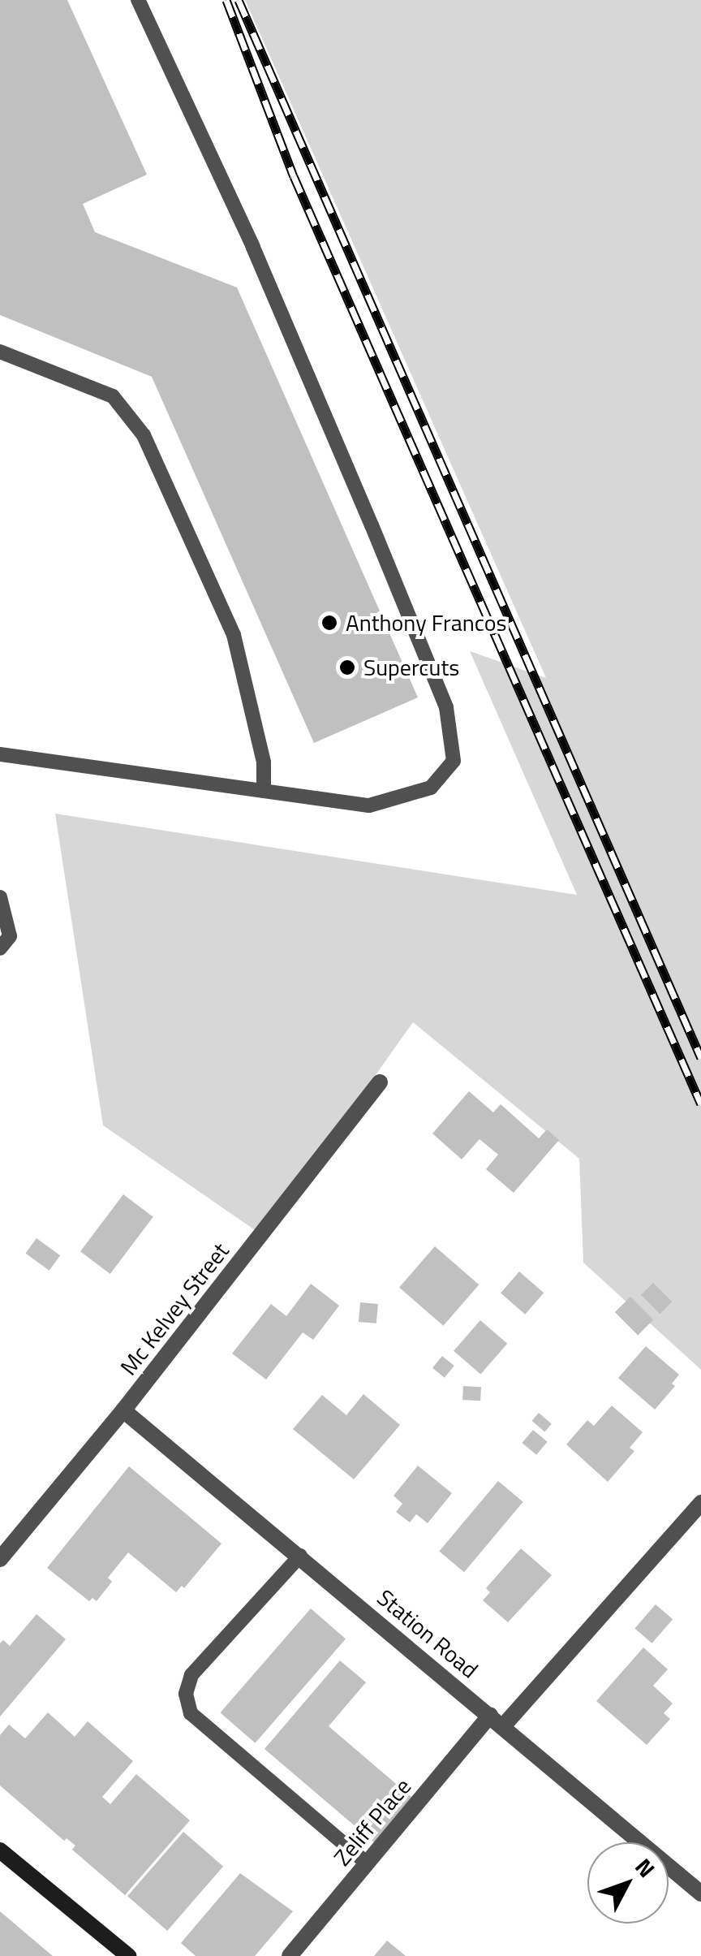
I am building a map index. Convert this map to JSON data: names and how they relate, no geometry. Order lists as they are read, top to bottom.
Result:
{
  "streets": {
    "street": ["Mc Kelvey Street", "Station Road", "Zeliff Place"]
  },
  "crossings": [
    ["Mc Kelvey Street", "Station Road"],
    ["Station Road", "Zeliff Place"]
  ],
  "places": ["Anthony Francos", "Supercuts"],
  "north": "top right"
}
